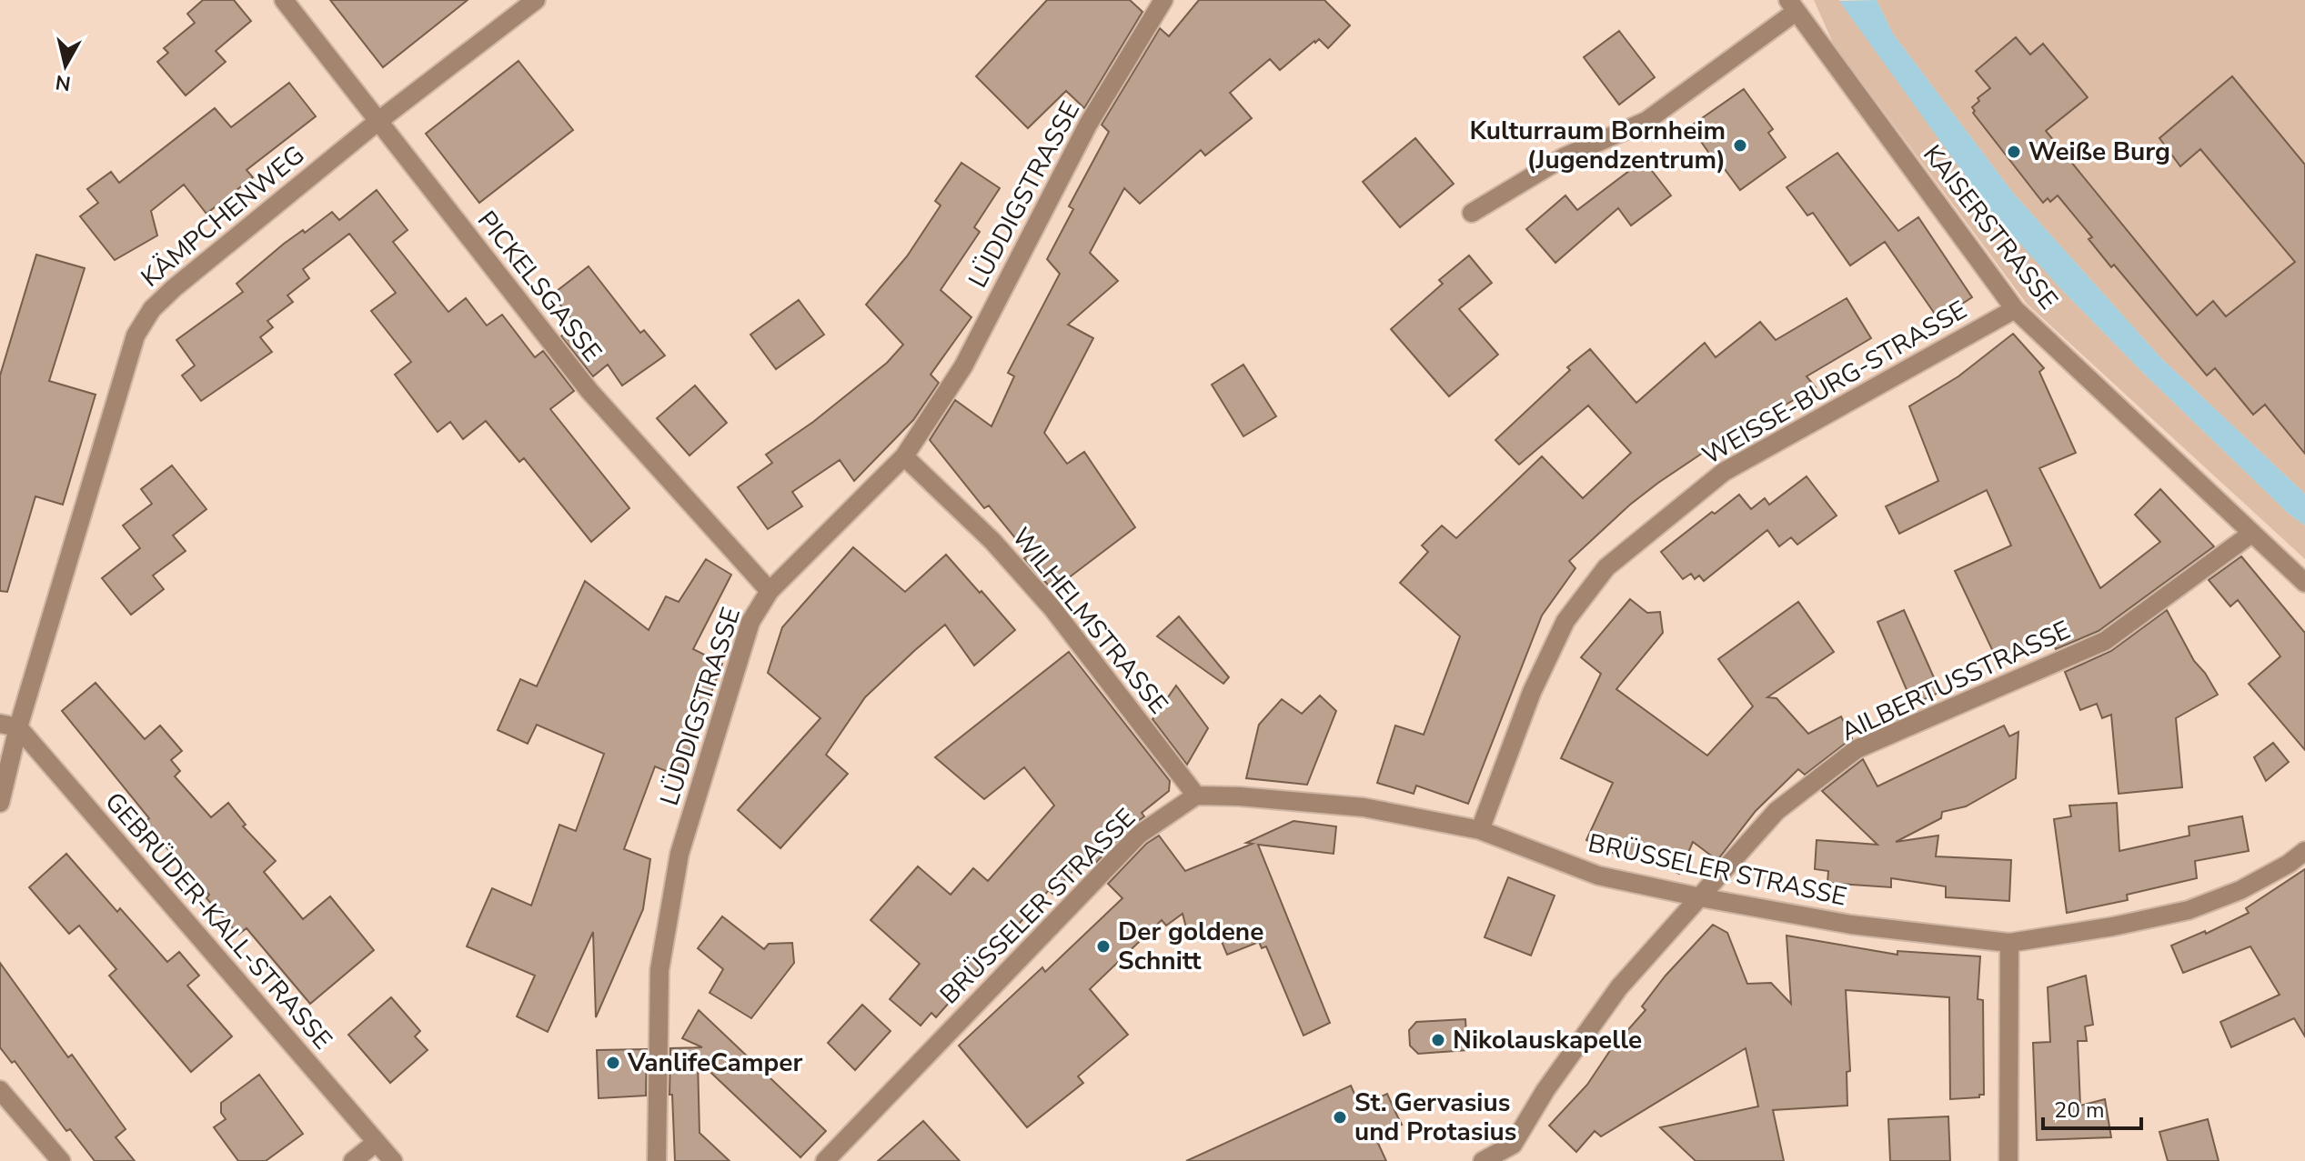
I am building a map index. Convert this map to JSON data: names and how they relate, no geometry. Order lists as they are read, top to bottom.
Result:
{
  "streets": {
    "street": [
      "LÜDDIGSTRASSE",
      "KÄMPCHENWEG",
      "KAISERSTRASSE",
      "PICKELSGASSE",
      "WEISSE-BURG-STRASSE",
      "WILHELMSTRASSE",
      "AILBERTUSSTRASSE",
      "BRÜSSELER STRASSE",
      "GEBRÜDER-KALL-STRASSE"
    ]
  },
  "crossings": [
    ["LÜDDIGSTRASSE", "PICKELSGASSE"],
    ["LÜDDIGSTRASSE", "WILHELMSTRASSE"],
    ["KÄMPCHENWEG", "PICKELSGASSE"],
    ["KÄMPCHENWEG", "GEBRÜDER-KALL-STRASSE"],
    ["KAISERSTRASSE", "WEISSE-BURG-STRASSE"],
    ["KAISERSTRASSE", "AILBERTUSSTRASSE"],
    ["WEISSE-BURG-STRASSE", "BRÜSSELER STRASSE"],
    ["WILHELMSTRASSE", "BRÜSSELER STRASSE"],
    ["AILBERTUSSTRASSE", "BRÜSSELER STRASSE"]
  ],
  "places": [
    "Kulturraum Bornheim (Jugendzentrum)",
    "Weiße Burg",
    "Der goldene Schnitt",
    "Nikolauskapelle",
    "VanlifeCamper",
    "St. Gervasius und Protasius"
  ],
  "scale_bar": "20 m",
  "north": "bottom"
}
